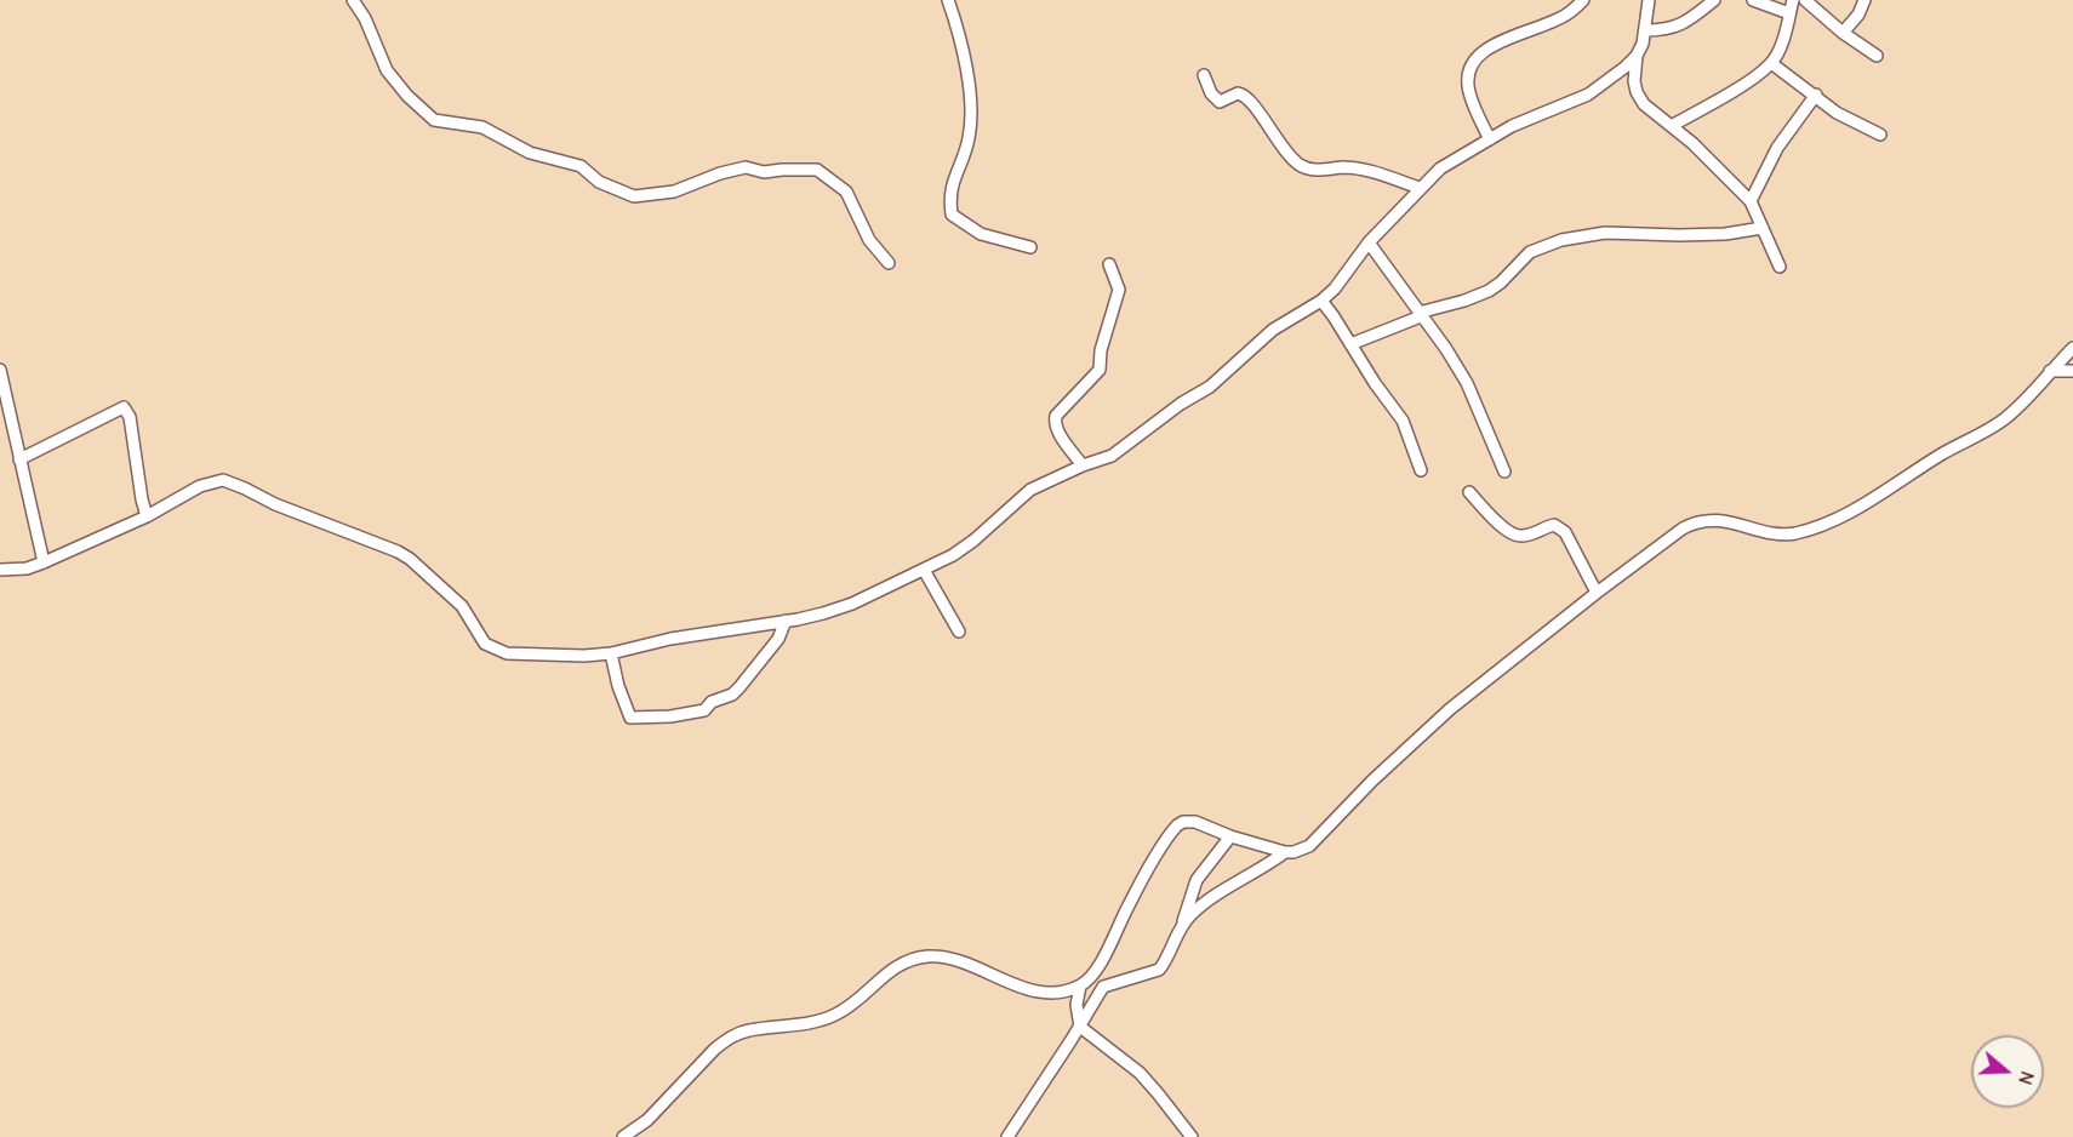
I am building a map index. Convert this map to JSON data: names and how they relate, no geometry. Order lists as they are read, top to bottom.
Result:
{
  "north": "right"
}
